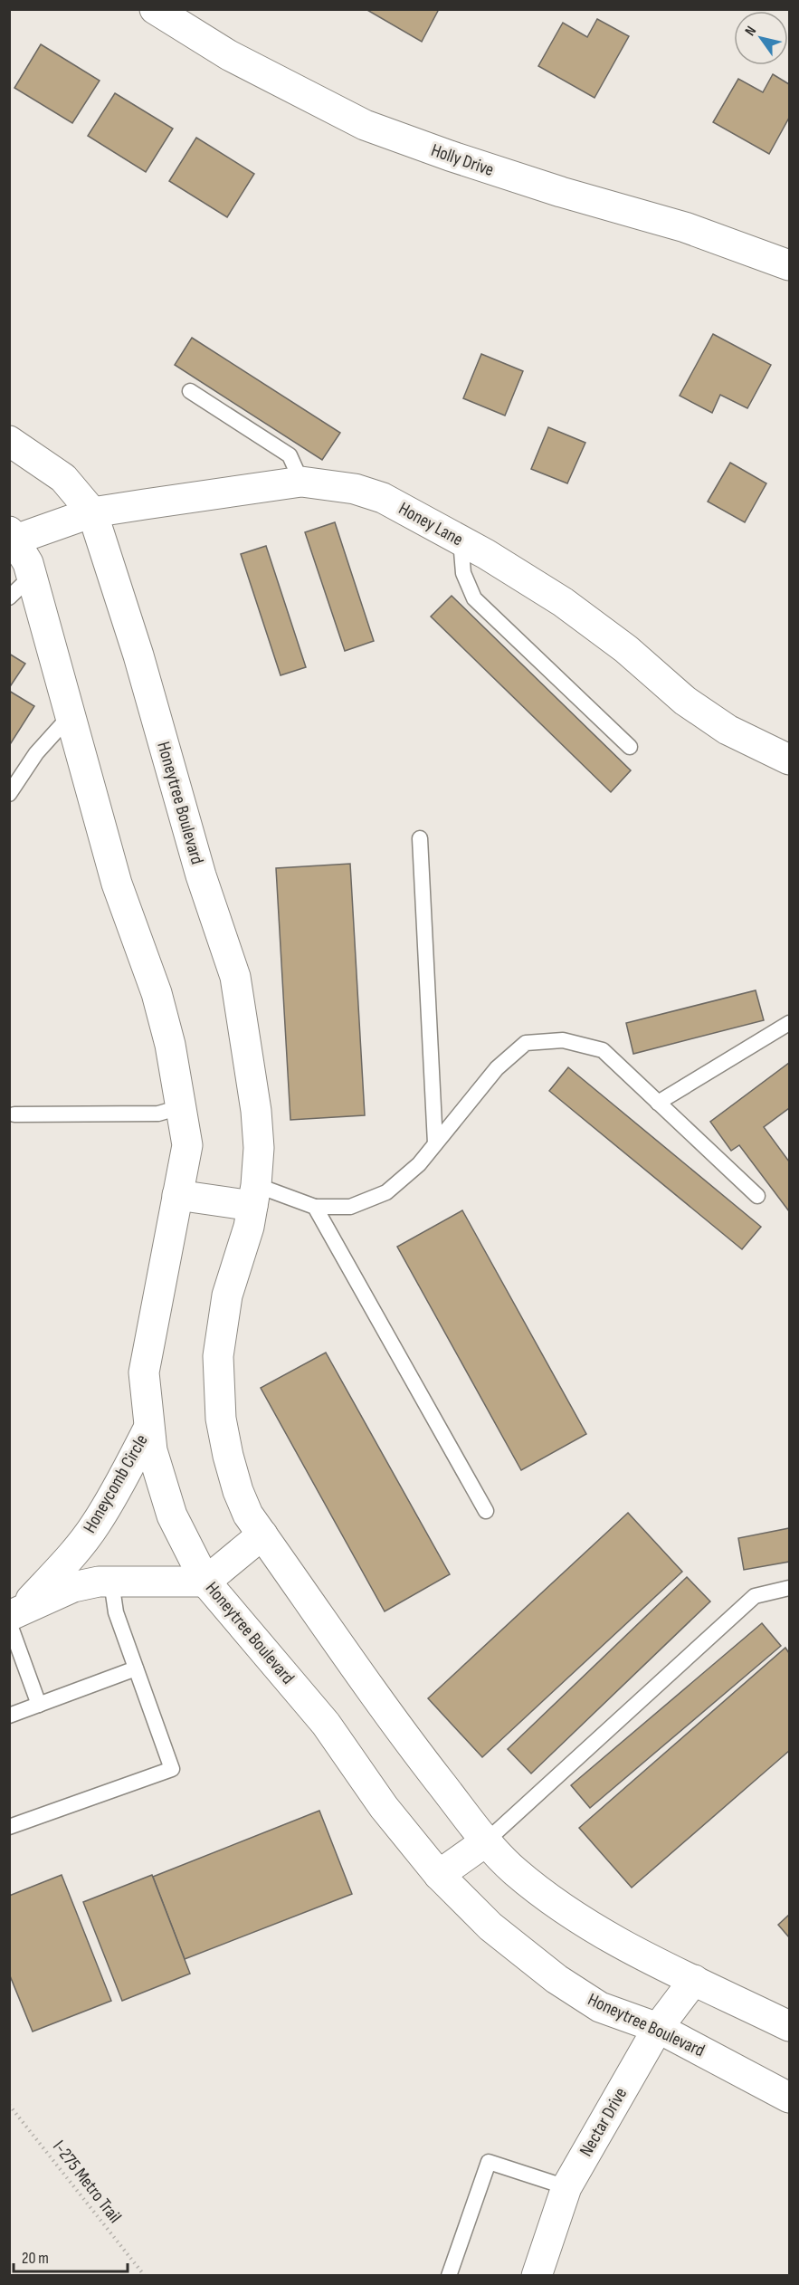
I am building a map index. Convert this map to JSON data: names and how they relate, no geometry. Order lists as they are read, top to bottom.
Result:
{
  "streets": {
    "street": [
      "Holly Drive",
      "Honey Lane",
      "Honeytree Boulevard",
      "Honeycomb Circle",
      "Nectar Drive"
    ],
    "path": ["I-275 Metro Trail"]
  },
  "crossings": [
    ["Honey Lane", "Honeytree Boulevard"],
    ["Honeytree Boulevard", "Honeycomb Circle"],
    ["Honeytree Boulevard", "Nectar Drive"]
  ],
  "scale_bar": "20 m",
  "north": "top left"
}
